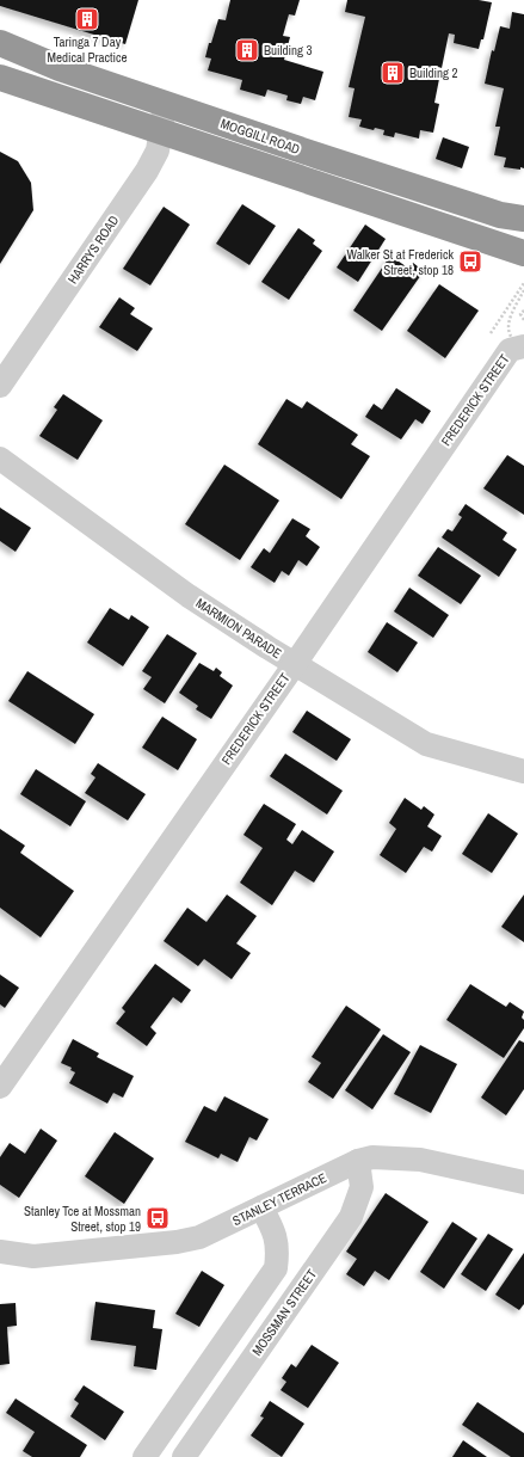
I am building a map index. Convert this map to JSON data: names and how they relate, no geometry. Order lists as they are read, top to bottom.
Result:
{
  "streets": {
    "highway": ["MOGGILL ROAD"],
    "street": [
      "HARRYS ROAD",
      "FREDERICK STREET",
      "MARMION PARADE",
      "STANLEY TERRACE",
      "MOSSMAN STREET"
    ]
  },
  "crossings": [
    ["MOGGILL ROAD", "HARRYS ROAD"],
    ["FREDERICK STREET", "MARMION PARADE"],
    ["STANLEY TERRACE", "MOSSMAN STREET"]
  ],
  "places": {
    "building": ["Taringa 7 Day Medical Practice", "Building 3", "Building 2"],
    "bus stop": ["Walker St at Frederick Street, stop 18", "Stanley Tce at Mossman Street, stop 19"]
  }
}
